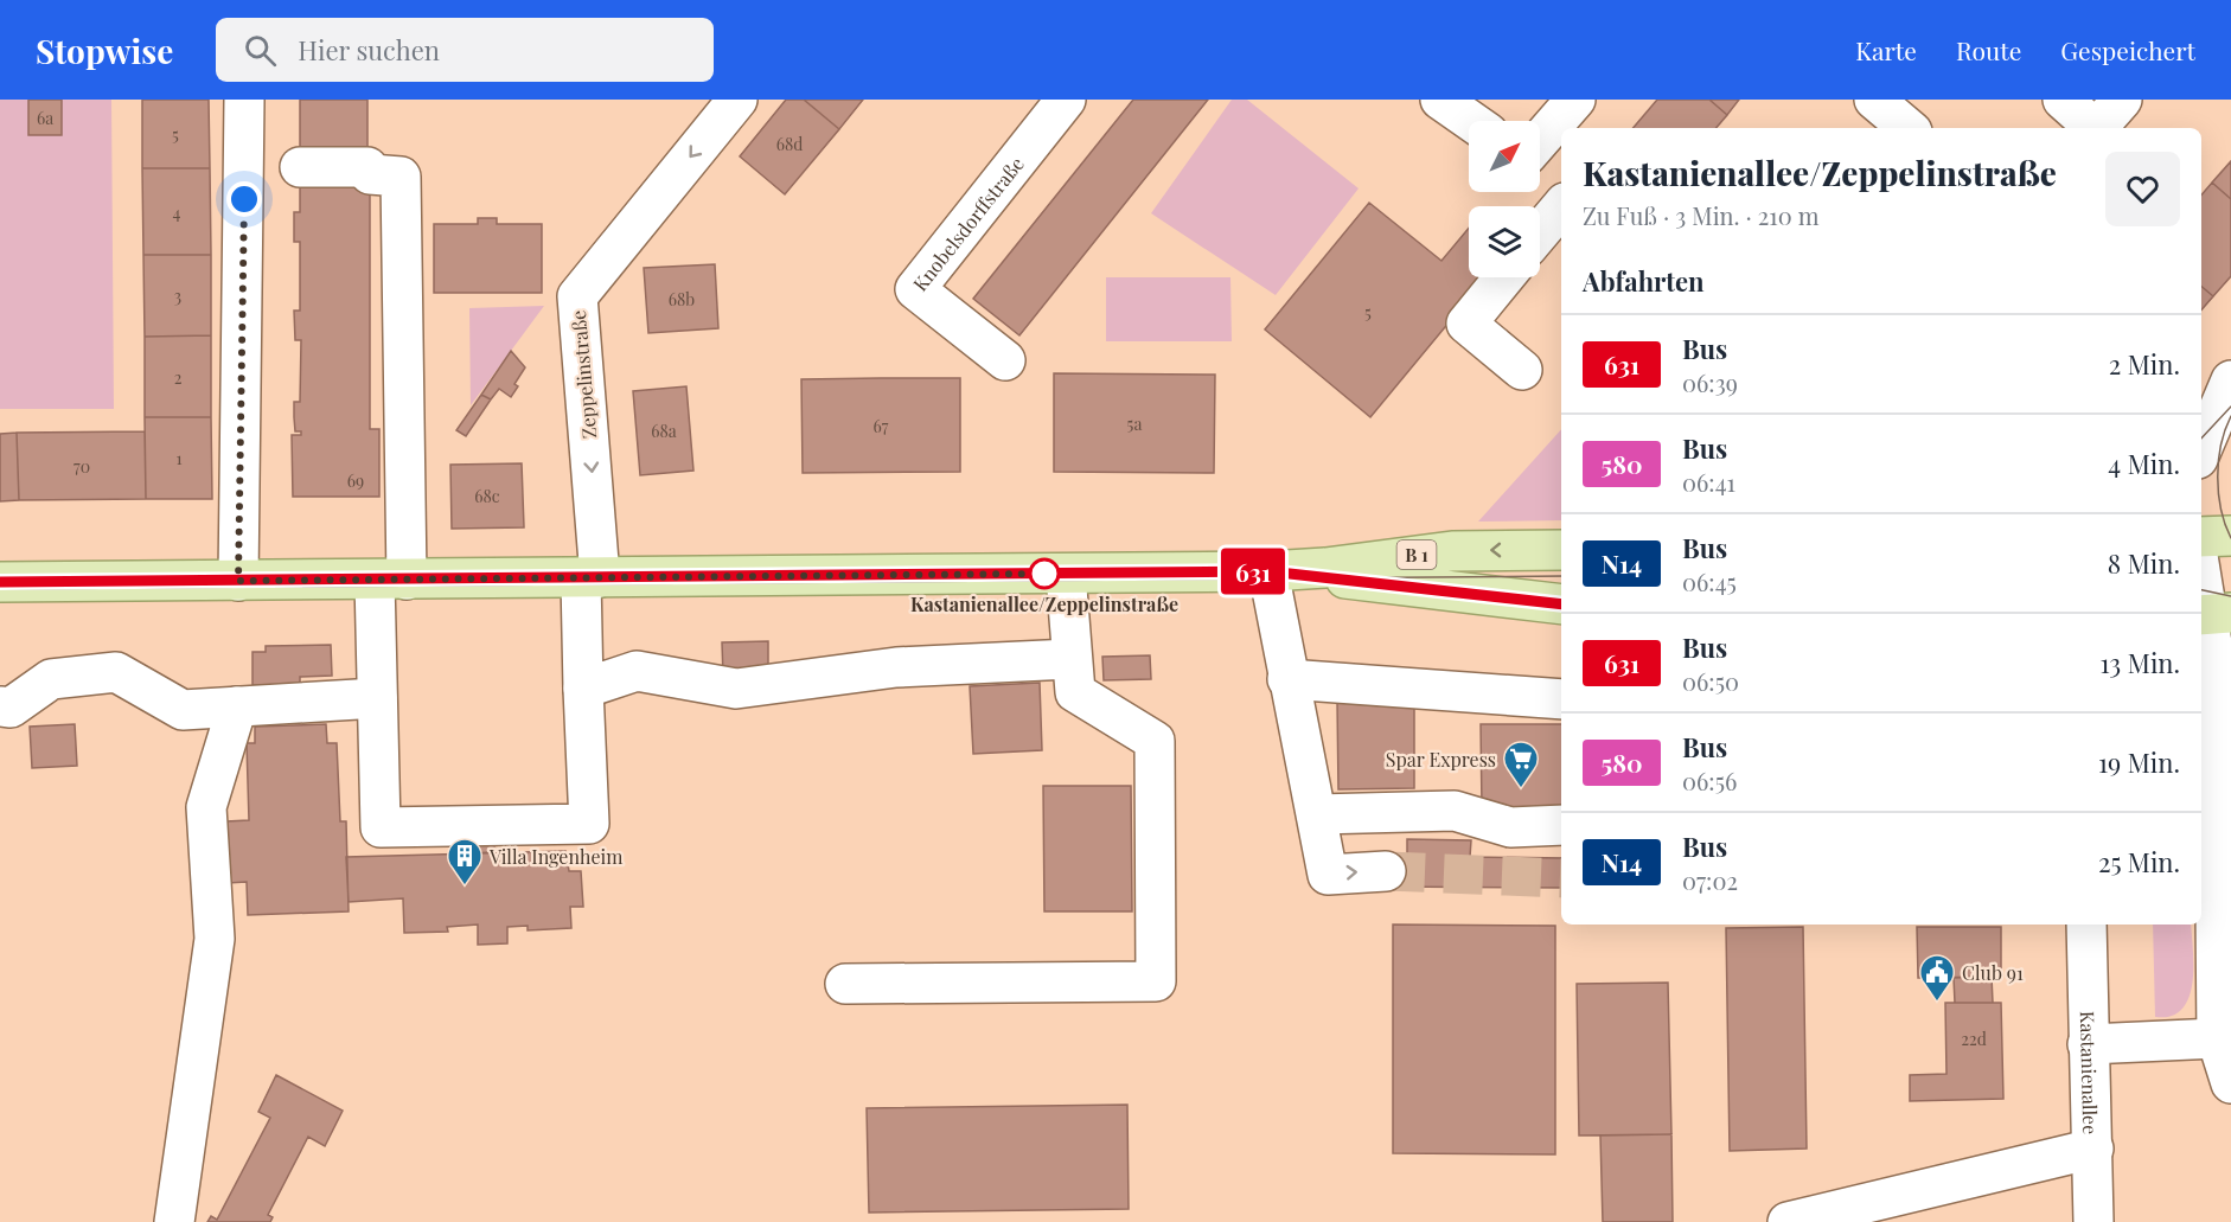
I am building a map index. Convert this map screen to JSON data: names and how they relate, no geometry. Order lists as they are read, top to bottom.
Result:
{
  "streets": {
    "main road": ["B 1"],
    "street": ["Knobelsdorffstraße", "Zeppelinstraße", "Kastanienallee"]
  },
  "crossings": [
    ["Zeppelinstraße", "B 1"]
  ],
  "places": {
    "other": ["Kastanienallee/Zeppelinstraße"],
    "supermarket": ["Spar Express"],
    "building": ["Villa Ingenheim"],
    "public building": ["Club 91"]
  },
  "lines": ["bus line 631"],
  "house_numbers": [
    "6a",
    "5",
    "68d",
    "4",
    "3",
    "68b",
    "5",
    "2",
    "5a",
    "67",
    "68a",
    "1",
    "70",
    "69",
    "68c",
    "22d"
  ],
  "north": "top right",
  "page": {
    "header": "Stopwise",
    "search": "Hier suchen",
    "nav": ["Karte", "Route", "Gespeichert"],
    "on_map": "631",
    "heading": [
      ["Kastanienallee/Zeppelinstraße", "Zu Fuß · 3 Min. · 210 m"],
      "Abfahrten"
    ],
    "list": [
      {
        "mark": "631",
        "name": "Bus",
        "note": "06:39",
        "value": "2 Min."
      },
      {
        "mark": "580",
        "name": "Bus",
        "note": "06:41",
        "value": "4 Min."
      },
      {
        "mark": "N14",
        "name": "Bus",
        "note": "06:45",
        "value": "8 Min."
      },
      {
        "mark": "631",
        "name": "Bus",
        "note": "06:50",
        "value": "13 Min."
      },
      {
        "mark": "580",
        "name": "Bus",
        "note": "06:56",
        "value": "19 Min."
      },
      {
        "mark": "N14",
        "name": "Bus",
        "note": "07:02",
        "value": "25 Min."
      }
    ]
  }
}
